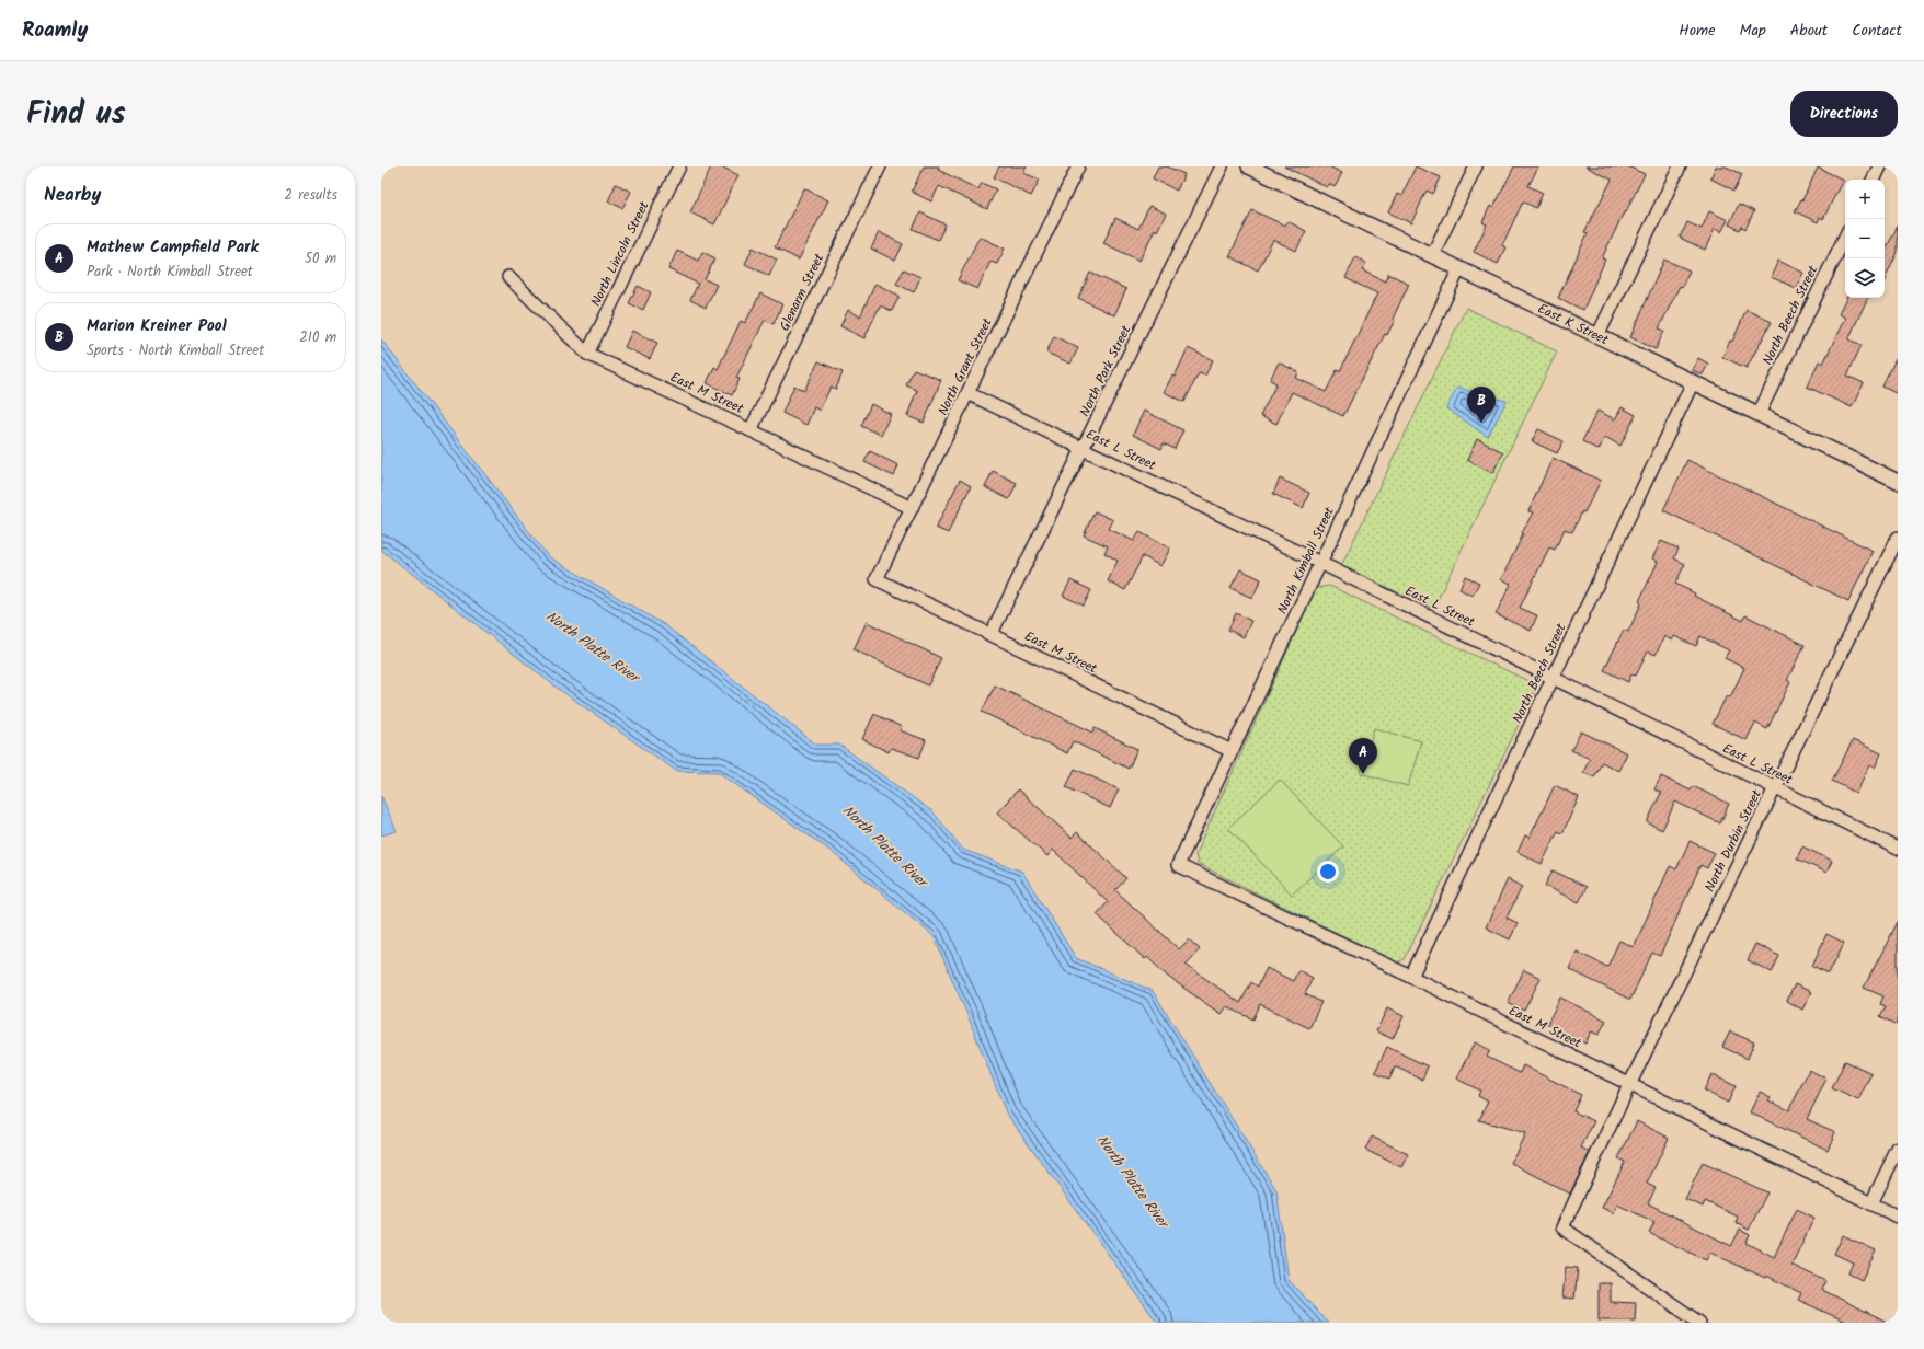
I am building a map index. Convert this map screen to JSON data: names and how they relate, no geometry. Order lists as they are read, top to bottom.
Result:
{
  "streets": {
    "street": [
      "North Lincoln Street",
      "Glenarm Street",
      "North Beech Street",
      "East K Street",
      "North Grant Street",
      "North Park Street",
      "East M Street",
      "East L Street",
      "North Kimball Street",
      "North Durbin Street"
    ]
  },
  "crossings": [
    ["North Lincoln Street", "East M Street"],
    ["Glenarm Street", "East M Street"],
    ["North Beech Street", "East K Street"],
    ["North Beech Street", "East M Street"],
    ["North Beech Street", "East L Street"],
    ["East K Street", "North Kimball Street"],
    ["North Grant Street", "East M Street"],
    ["North Grant Street", "East L Street"],
    ["North Park Street", "East M Street"],
    ["North Park Street", "East L Street"],
    ["East M Street", "North Kimball Street"],
    ["East M Street", "North Durbin Street"],
    ["East L Street", "North Kimball Street"],
    ["East L Street", "North Durbin Street"]
  ],
  "water": ["North Platte River"],
  "page": {
    "header": "Roamly",
    "nav": [
      "Home",
      "Map",
      "About",
      "Contact"
    ],
    "title": "Find us",
    "buttons": "Directions",
    "heading": ["Nearby", "2 results"],
    "map_buttons": ["+", "−"],
    "list": [
      {
        "mark": "A",
        "name": "Mathew Campfield Park",
        "note": "Park · North Kimball Street",
        "value": "50 m"
      },
      {
        "mark": "B",
        "name": "Marion Kreiner Pool",
        "note": "Sports · North Kimball Street",
        "value": "210 m"
      }
    ],
    "pins": ["B", "A"]
  }
}
